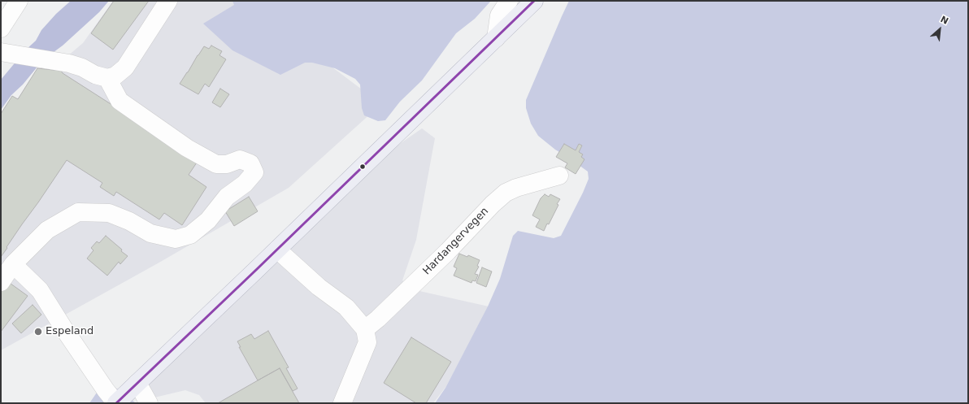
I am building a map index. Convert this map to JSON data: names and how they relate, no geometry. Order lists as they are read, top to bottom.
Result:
{
  "streets": {
    "street": ["Hardangervegen"]
  },
  "places": ["Espeland"],
  "north": "top right"
}
